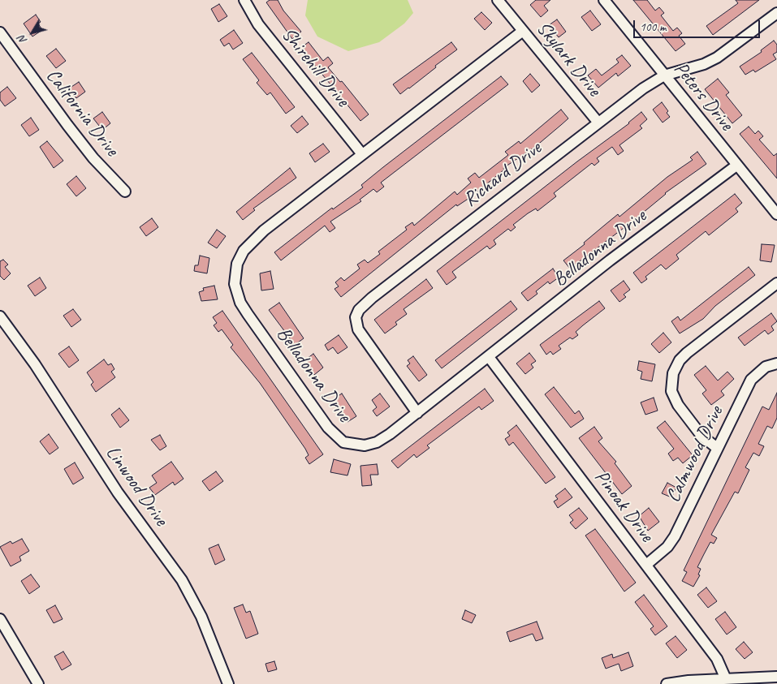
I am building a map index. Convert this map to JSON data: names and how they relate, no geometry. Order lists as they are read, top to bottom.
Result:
{
  "streets": {
    "street": [
      "Skylark Drive",
      "Shirehill Drive",
      "Peters Drive",
      "California Drive",
      "Richard Drive",
      "Belladonna Drive",
      "Calmwood Drive",
      "Linwood Drive",
      "Pinoak Drive"
    ]
  },
  "crossings": [
    ["Skylark Drive", "Richard Drive"],
    ["Skylark Drive", "Belladonna Drive"],
    ["Shirehill Drive", "Belladonna Drive"],
    ["Peters Drive", "Richard Drive"],
    ["Peters Drive", "Belladonna Drive"],
    ["Richard Drive", "Belladonna Drive"],
    ["Belladonna Drive", "Pinoak Drive"],
    ["Calmwood Drive", "Pinoak Drive"]
  ],
  "scale_bar": "100 m",
  "north": "bottom left"
}
